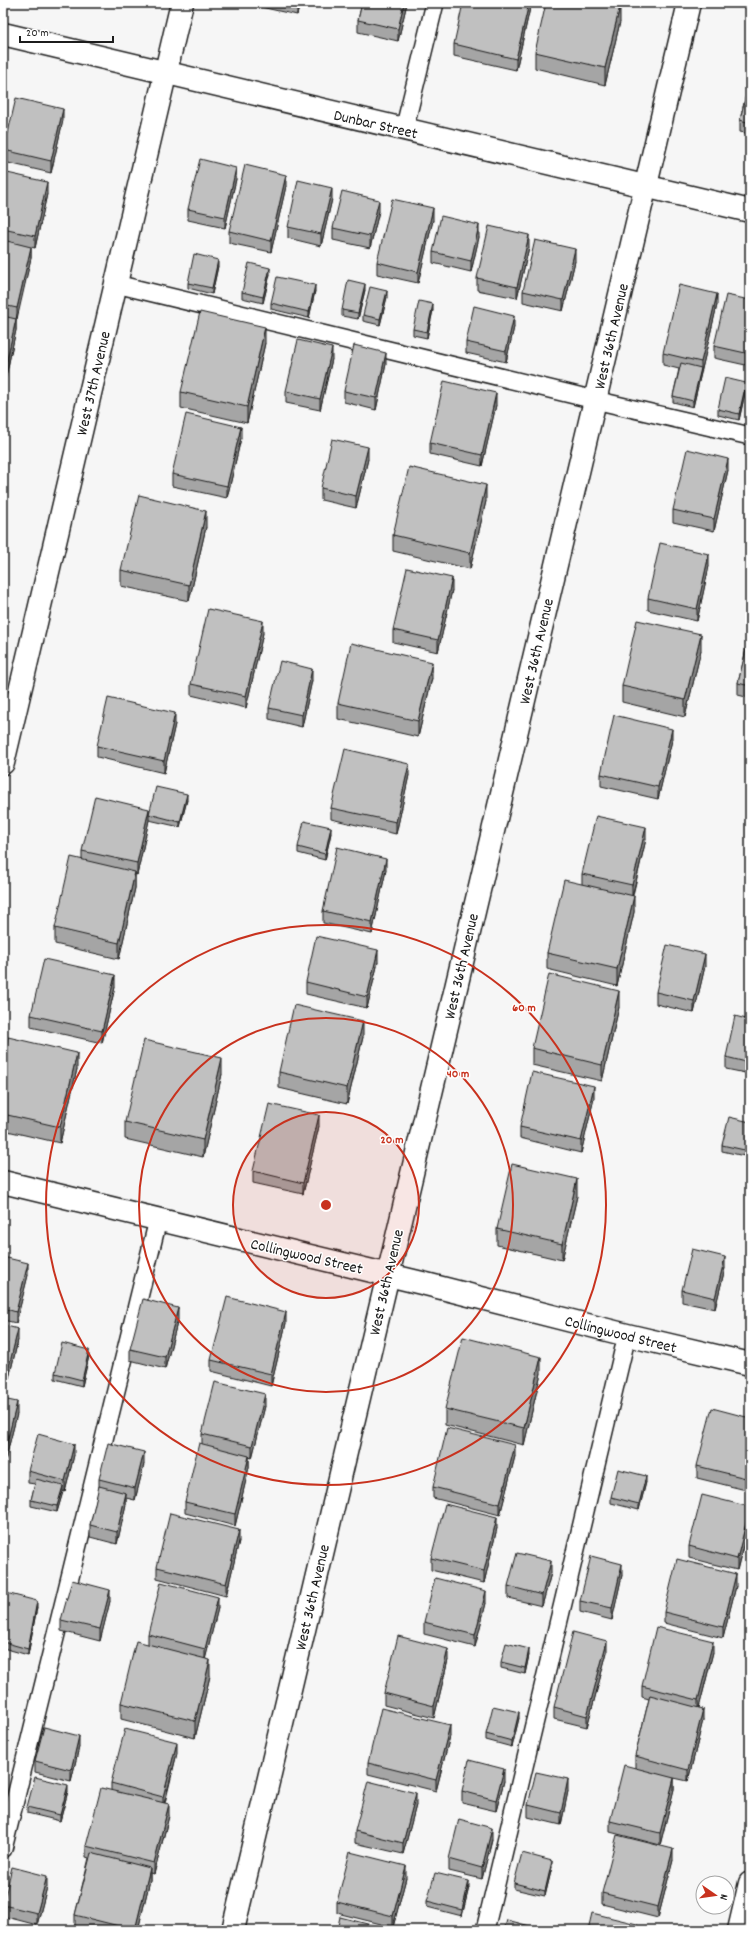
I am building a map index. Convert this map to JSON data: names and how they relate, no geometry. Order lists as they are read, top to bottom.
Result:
{
  "streets": {
    "street": [
      "Dunbar Street",
      "West 36th Avenue",
      "West 37th Avenue",
      "Collingwood Street"
    ]
  },
  "crossings": [
    ["Dunbar Street", "West 36th Avenue"],
    ["Dunbar Street", "West 37th Avenue"],
    ["West 36th Avenue", "Collingwood Street"]
  ],
  "scale_bar": "20 m",
  "north": "right",
  "rings": ["60 m", "40 m", "20 m"]
}
